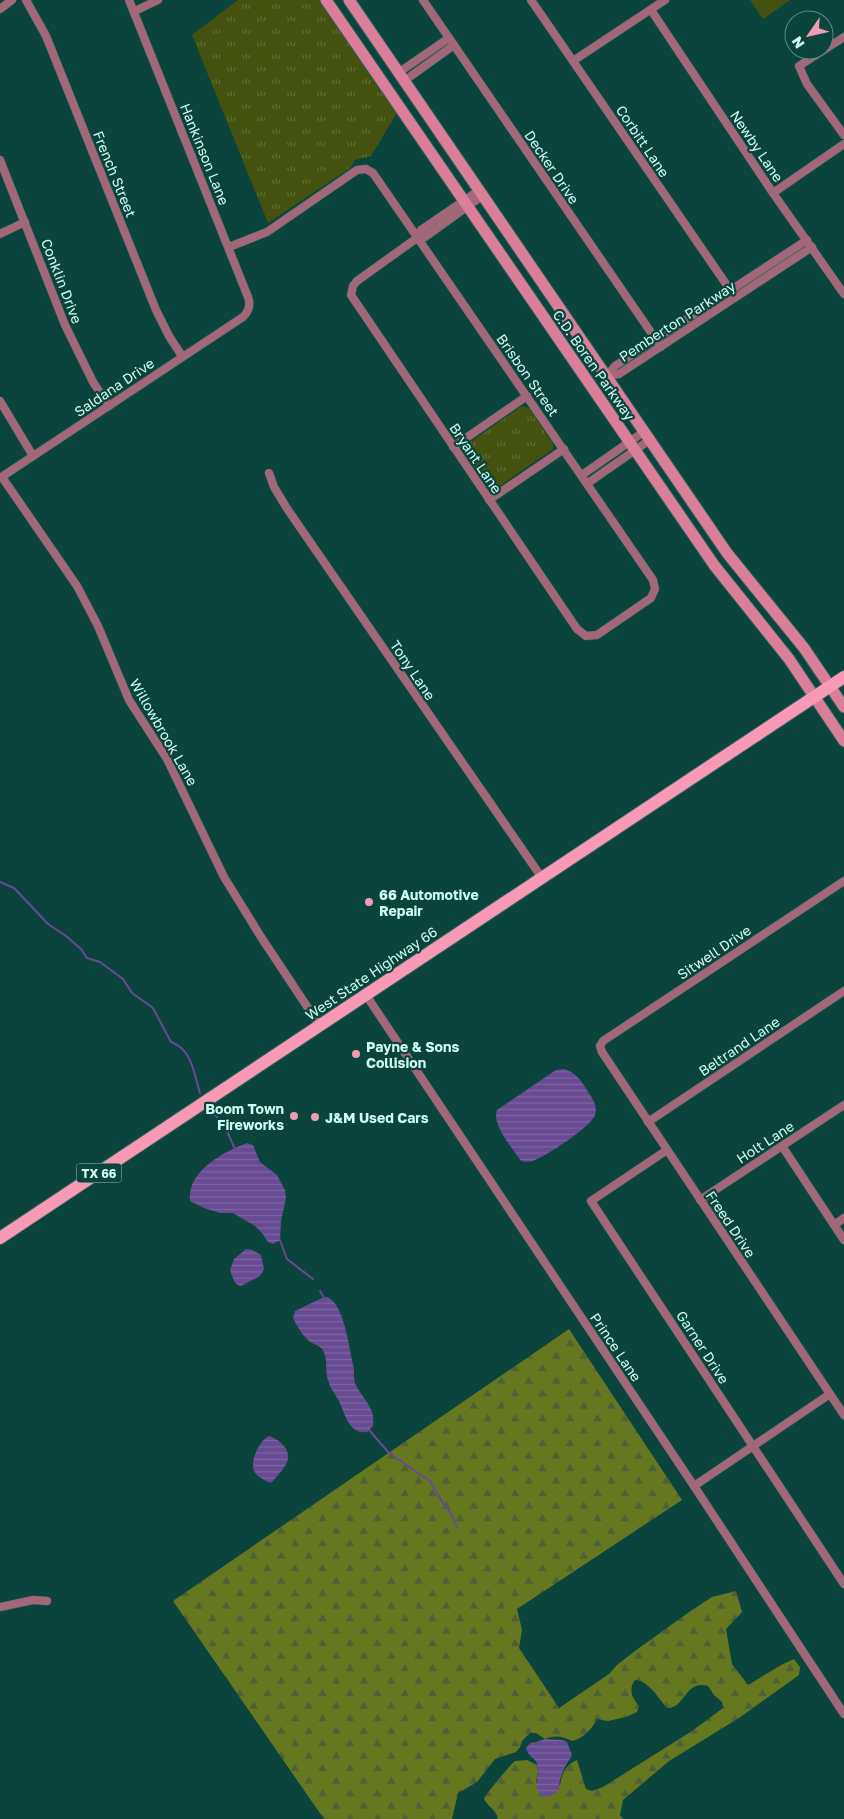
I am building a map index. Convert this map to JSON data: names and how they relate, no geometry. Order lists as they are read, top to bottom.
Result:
{
  "streets": {
    "main road": ["West State Highway 66", "TX 66"],
    "street": [
      "Corbitt Lane",
      "Newby Lane",
      "Hankinson Lane",
      "Decker Drive",
      "French Street",
      "Conklin Drive",
      "Pemberton Parkway",
      "C.D. Boren Parkway",
      "Brisbon Street",
      "Saldana Drive",
      "Bryant Lane",
      "Tony Lane",
      "Willowbrook Lane",
      "Sitwell Drive",
      "Beltrand Lane",
      "Holt Lane",
      "Freed Drive",
      "Prince Lane",
      "Garner Drive"
    ]
  },
  "crossings": [
    ["Corbitt Lane", "Pemberton Parkway"],
    ["Newby Lane", "Pemberton Parkway"],
    ["Hankinson Lane", "Brisbon Street"],
    ["Hankinson Lane", "Saldana Drive"],
    ["Decker Drive", "Pemberton Parkway"],
    ["French Street", "Saldana Drive"],
    ["Conklin Drive", "Saldana Drive"],
    ["Pemberton Parkway", "C.D. Boren Parkway"],
    ["C.D. Boren Parkway", "West State Highway 66"],
    ["C.D. Boren Parkway", "TX 66"],
    ["Brisbon Street", "Bryant Lane"],
    ["Saldana Drive", "Willowbrook Lane"],
    ["Tony Lane", "West State Highway 66"],
    ["Willowbrook Lane", "West State Highway 66"],
    ["Sitwell Drive", "Freed Drive"],
    ["West State Highway 66", "TX 66"],
    ["West State Highway 66", "Prince Lane"],
    ["Beltrand Lane", "Freed Drive"],
    ["Holt Lane", "Freed Drive"],
    ["Freed Drive", "Garner Drive"]
  ],
  "places": [
    "66 Automotive Repair",
    "Payne & Sons Collision",
    "Boom Town Fireworks",
    "J&M Used Cars"
  ],
  "north": "bottom left"
}
